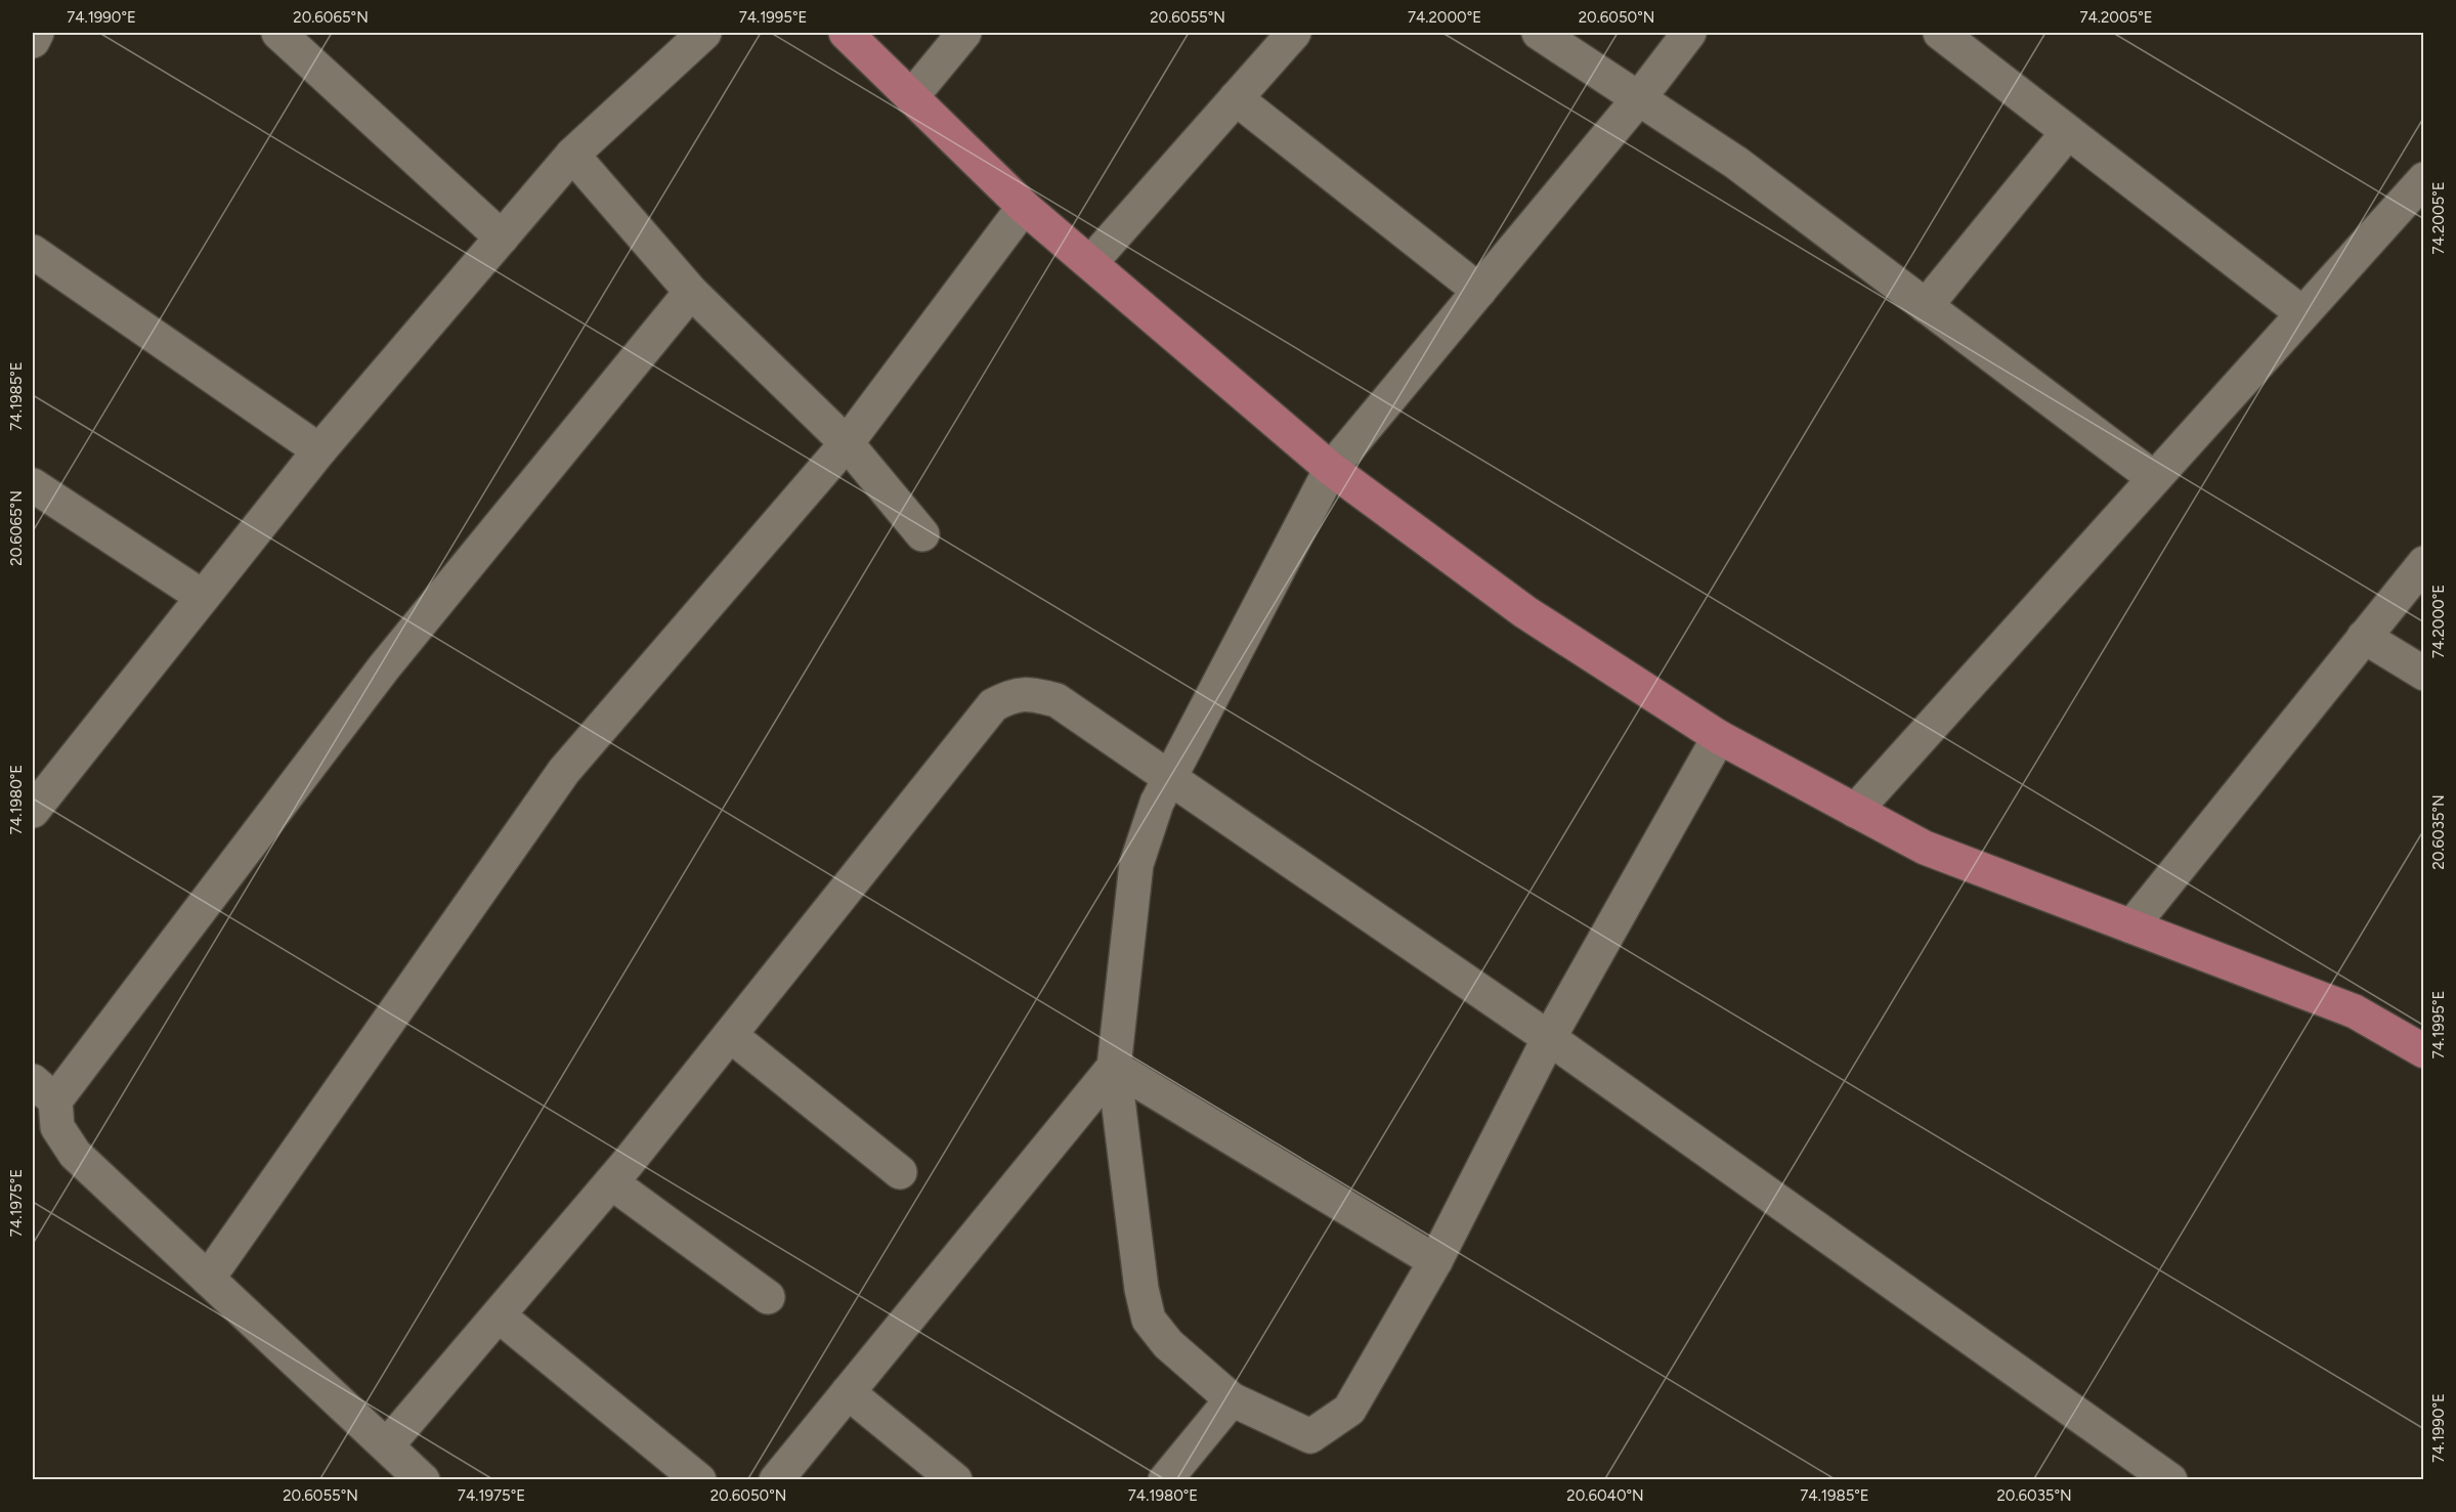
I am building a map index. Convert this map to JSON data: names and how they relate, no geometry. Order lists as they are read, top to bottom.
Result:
{
  "coordinates": [
    "74.1990°E",
    "20.6065°N",
    "74.1995°E",
    "20.6055°N",
    "74.2000°E",
    "20.6050°N",
    "74.2005°E",
    "74.1985°E",
    "74.1980°E",
    "20.6035°N",
    "74.1975°E",
    "20.6040°N"
  ]
}
